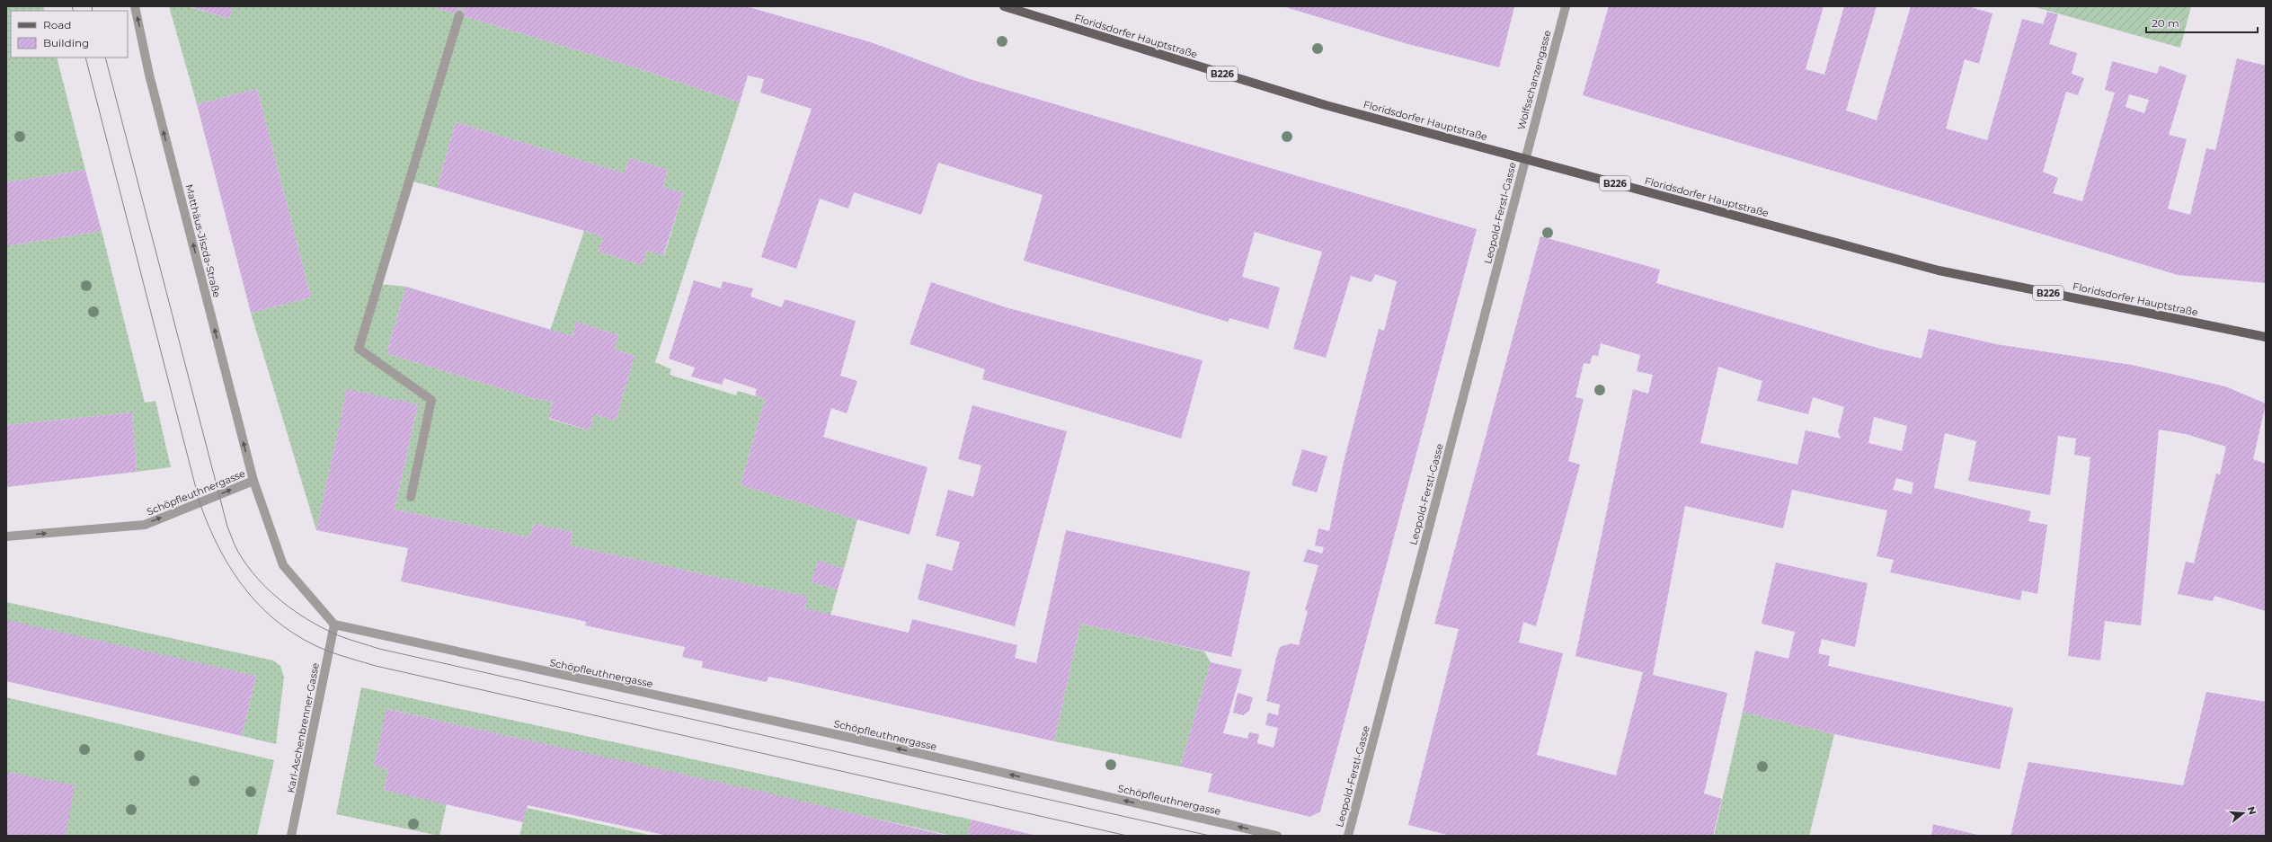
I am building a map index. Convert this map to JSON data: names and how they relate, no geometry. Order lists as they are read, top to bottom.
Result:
{
  "streets": {
    "main road": ["Floridsdorfer Hauptstraße", "B226"],
    "street": [
      "Wolfsschanzengasse",
      "Leopold-Ferstl-Gasse",
      "Matthäus-Jiszda-Straße",
      "Schöpfleuthnergasse",
      "Karl-Aschenbrenner-Gasse"
    ]
  },
  "crossings": [
    ["Floridsdorfer Hauptstraße", "Wolfsschanzengasse"],
    ["Floridsdorfer Hauptstraße", "Leopold-Ferstl-Gasse"],
    ["Wolfsschanzengasse", "Leopold-Ferstl-Gasse"],
    ["Matthäus-Jiszda-Straße", "Schöpfleuthnergasse"],
    ["Schöpfleuthnergasse", "Karl-Aschenbrenner-Gasse"]
  ],
  "one_way": ["Matthäus-Jiszda-Straße"],
  "legend": ["Road", "Building"],
  "scale_bar": "20 m",
  "north": "right"
}
